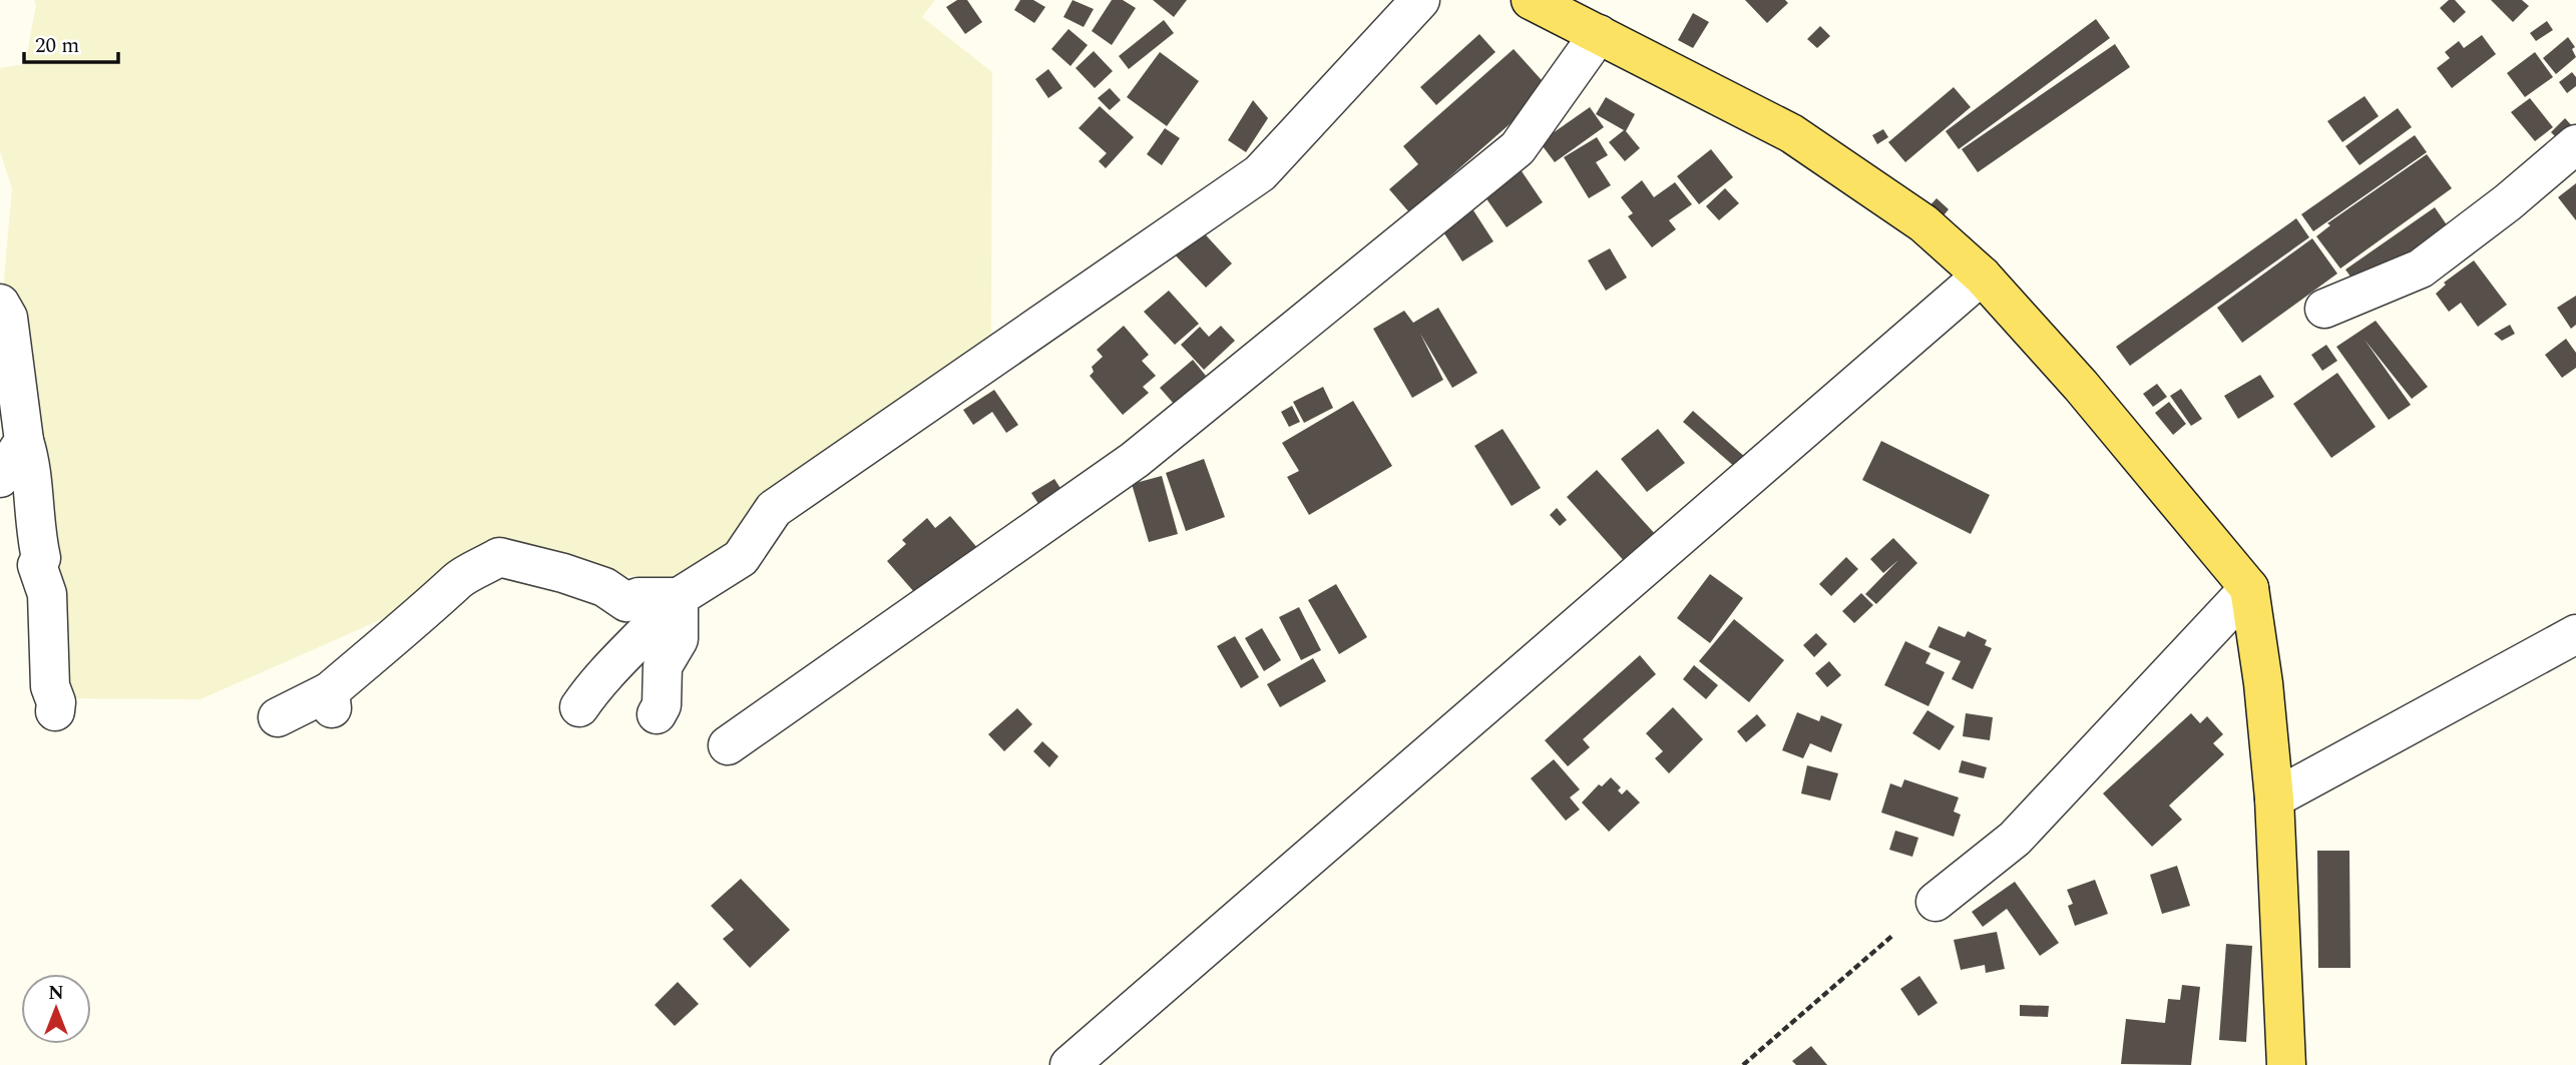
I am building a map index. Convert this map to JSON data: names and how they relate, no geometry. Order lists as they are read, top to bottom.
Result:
{
  "scale_bar": "20 m",
  "north": "top"
}
